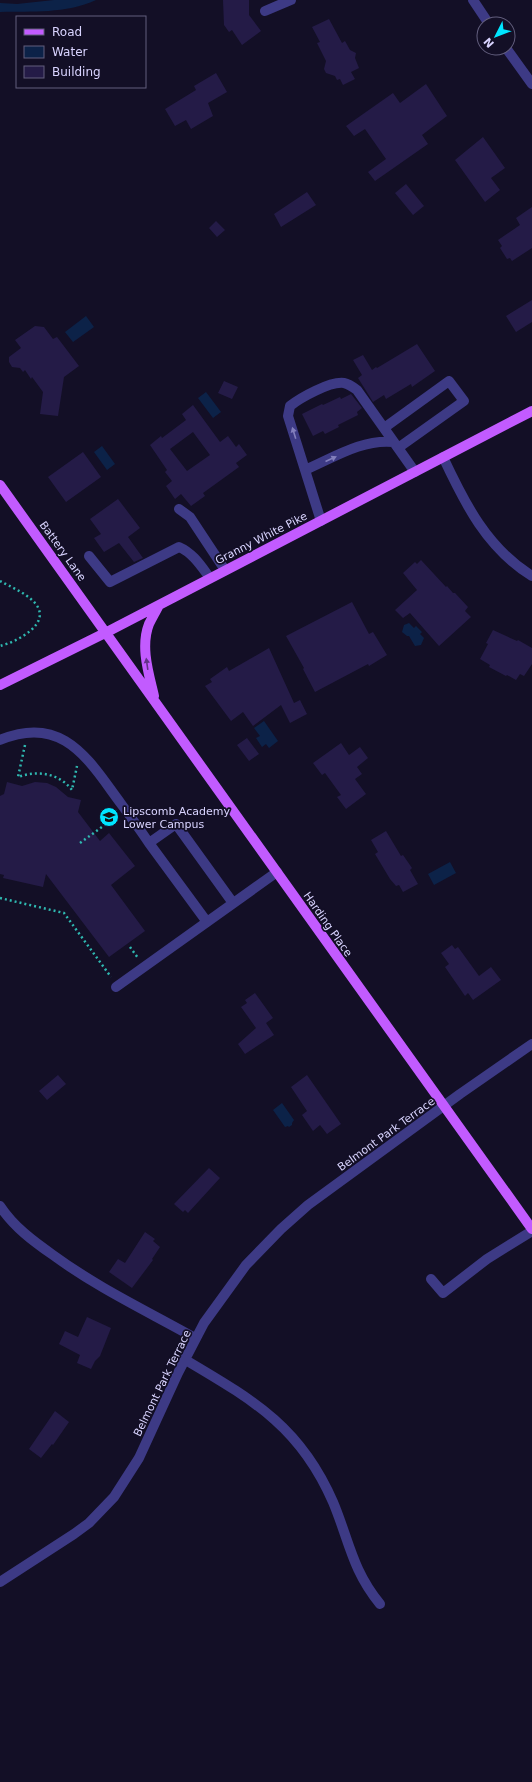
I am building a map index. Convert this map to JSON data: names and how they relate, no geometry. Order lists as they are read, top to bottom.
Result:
{
  "streets": {
    "main road": ["Granny White Pike", "Battery Lane", "Harding Place"],
    "street": ["Belmont Park Terrace"]
  },
  "crossings": [
    ["Granny White Pike", "Battery Lane"],
    ["Granny White Pike", "Harding Place"],
    ["Battery Lane", "Harding Place"],
    ["Harding Place", "Belmont Park Terrace"]
  ],
  "places": {
    "school or university": ["Lipscomb Academy Lower Campus"]
  },
  "legend": ["Road", "Water", "Building"],
  "north": "bottom left"
}
